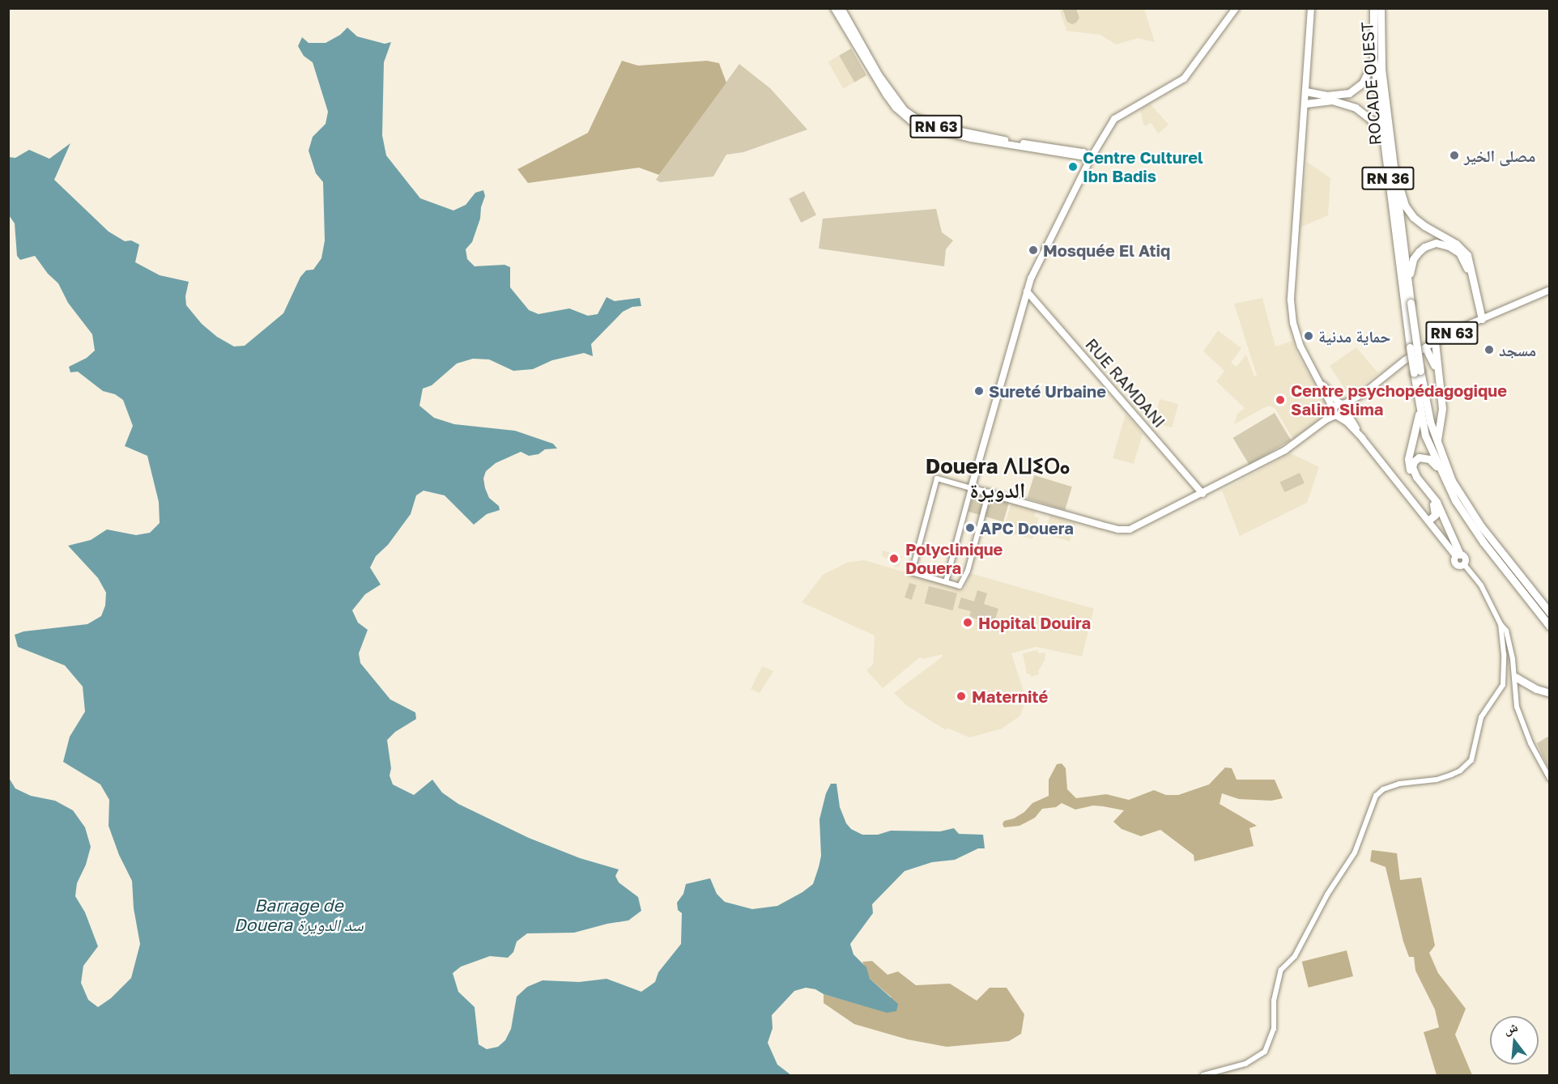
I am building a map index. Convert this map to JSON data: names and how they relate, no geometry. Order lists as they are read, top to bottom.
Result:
{
  "streets": {
    "highway": ["ROCADE OUEST", "RN 36"],
    "main road": ["RN 63", "RUE RAMDANI"]
  },
  "districts": ["Douera ⴷⵡⵉⵔⴰ الدويرة"],
  "water": ["Barrage de Douera سد الدويرة"],
  "places": [
    "مصلى الخير",
    "Centre Culturel Ibn Badis",
    "Mosquée El Atiq",
    "حماية مدنية",
    "مسجد",
    "Sureté Urbaine",
    "Centre psychopédagogique Salim Slima",
    "APC Douera",
    "Polyclinique Douera",
    "Hopital Douira",
    "Maternité"
  ],
  "north": "top"
}
